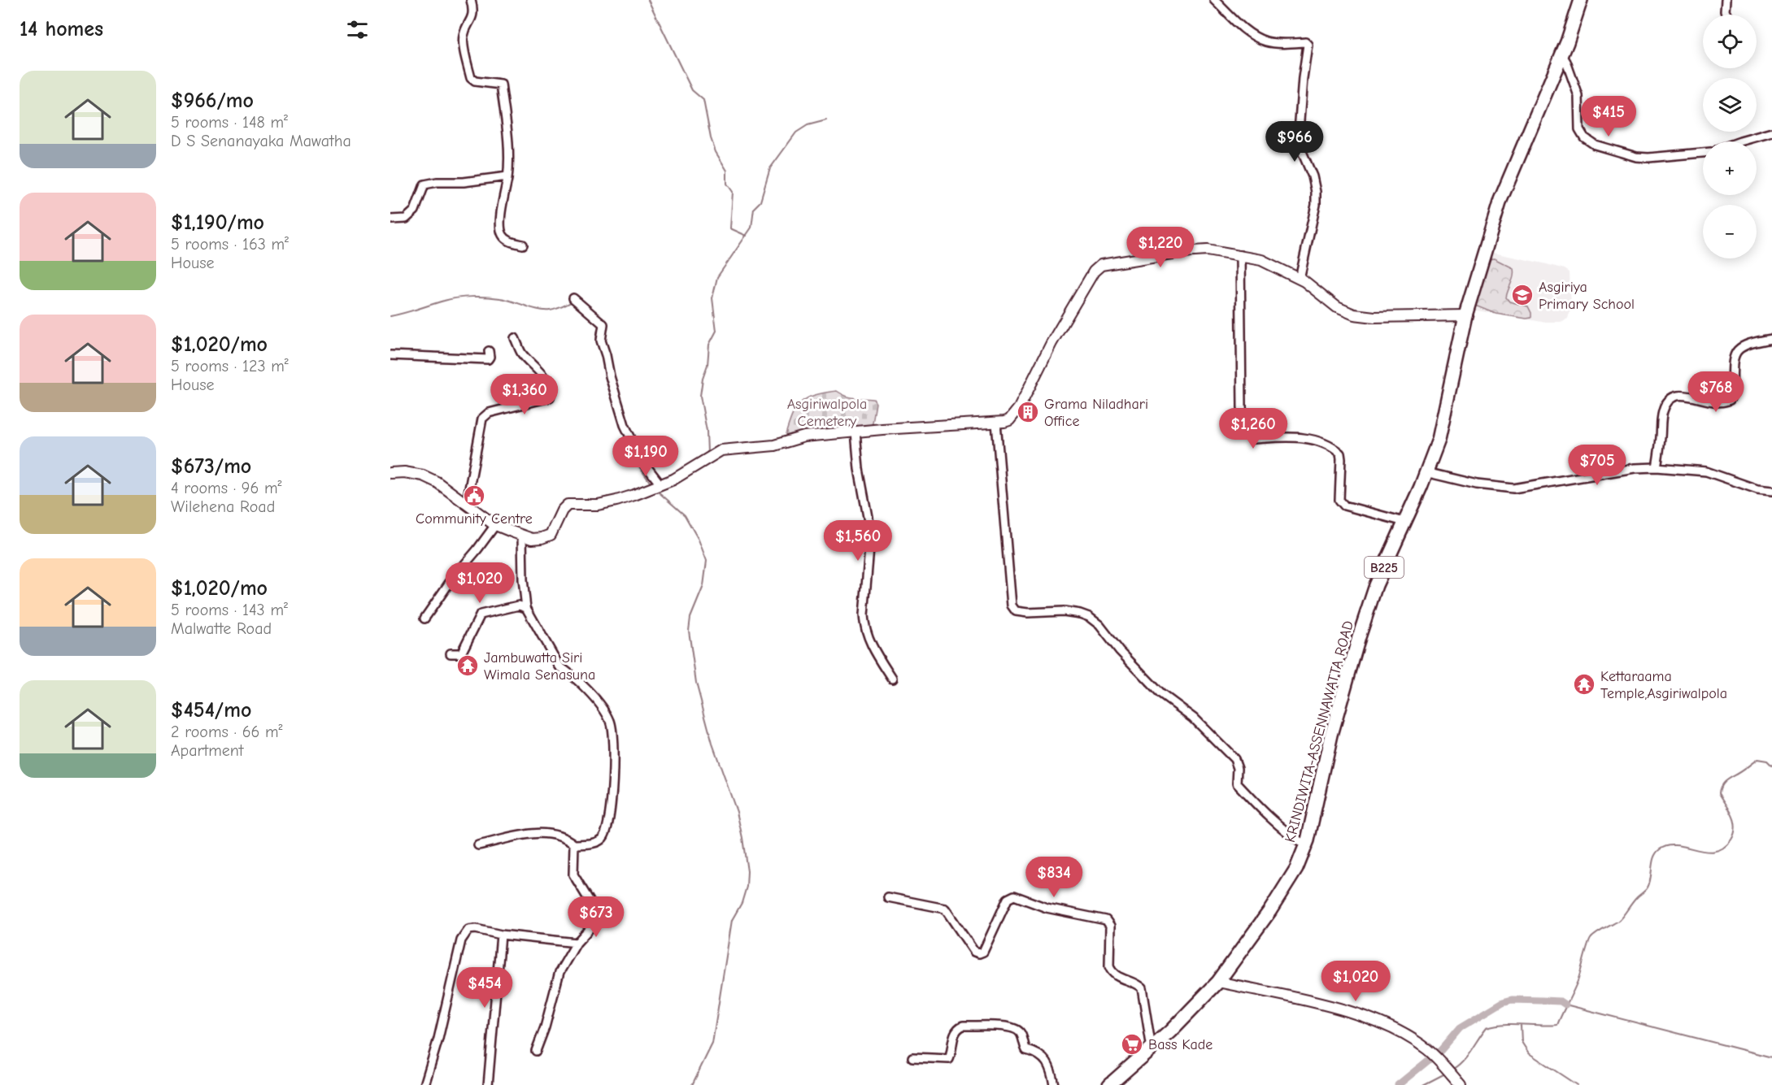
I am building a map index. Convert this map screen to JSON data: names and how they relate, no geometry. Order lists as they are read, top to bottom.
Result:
{
  "streets": {
    "main road": ["B225", "KRINDIWITA-ASSENNAWATTA ROAD"]
  },
  "parks": ["Asgiriwalpola Cemetery"],
  "places": {
    "school or university": ["Asgiriya Primary School"],
    "building": ["Grama Niladhari Office"],
    "public building": ["Community Centre"],
    "temple": ["Jambuwatta Siri Wimala Senasuna", "Kettaraama Temple,Asgiriwalpola"],
    "supermarket": ["Bass Kade"]
  },
  "page": {
    "heading": "14 homes",
    "map_buttons": ["+", "−"],
    "list": [
      {
        "name": "$966/mo",
        "note": "5 rooms · 148 m² · D S Senanayaka Mawatha"
      },
      {
        "name": "$1,190/mo",
        "note": "5 rooms · 163 m² · House"
      },
      {
        "name": "$1,020/mo",
        "note": "5 rooms · 123 m² · House"
      },
      {
        "name": "$673/mo",
        "note": "4 rooms · 96 m² · Wilehena Road"
      },
      {
        "name": "$1,020/mo",
        "note": "5 rooms · 143 m² · Malwatte Road"
      },
      {
        "name": "$454/mo",
        "note": "2 rooms · 66 m² · Apartment"
      }
    ],
    "price": [
      "$415",
      "$966",
      "$1,220",
      "$768",
      "$1,360",
      "$1,260",
      "$1,190",
      "$705",
      "$1,560",
      "$1,020",
      "$834",
      "$673",
      "$1,020",
      "$454"
    ]
  }
}
